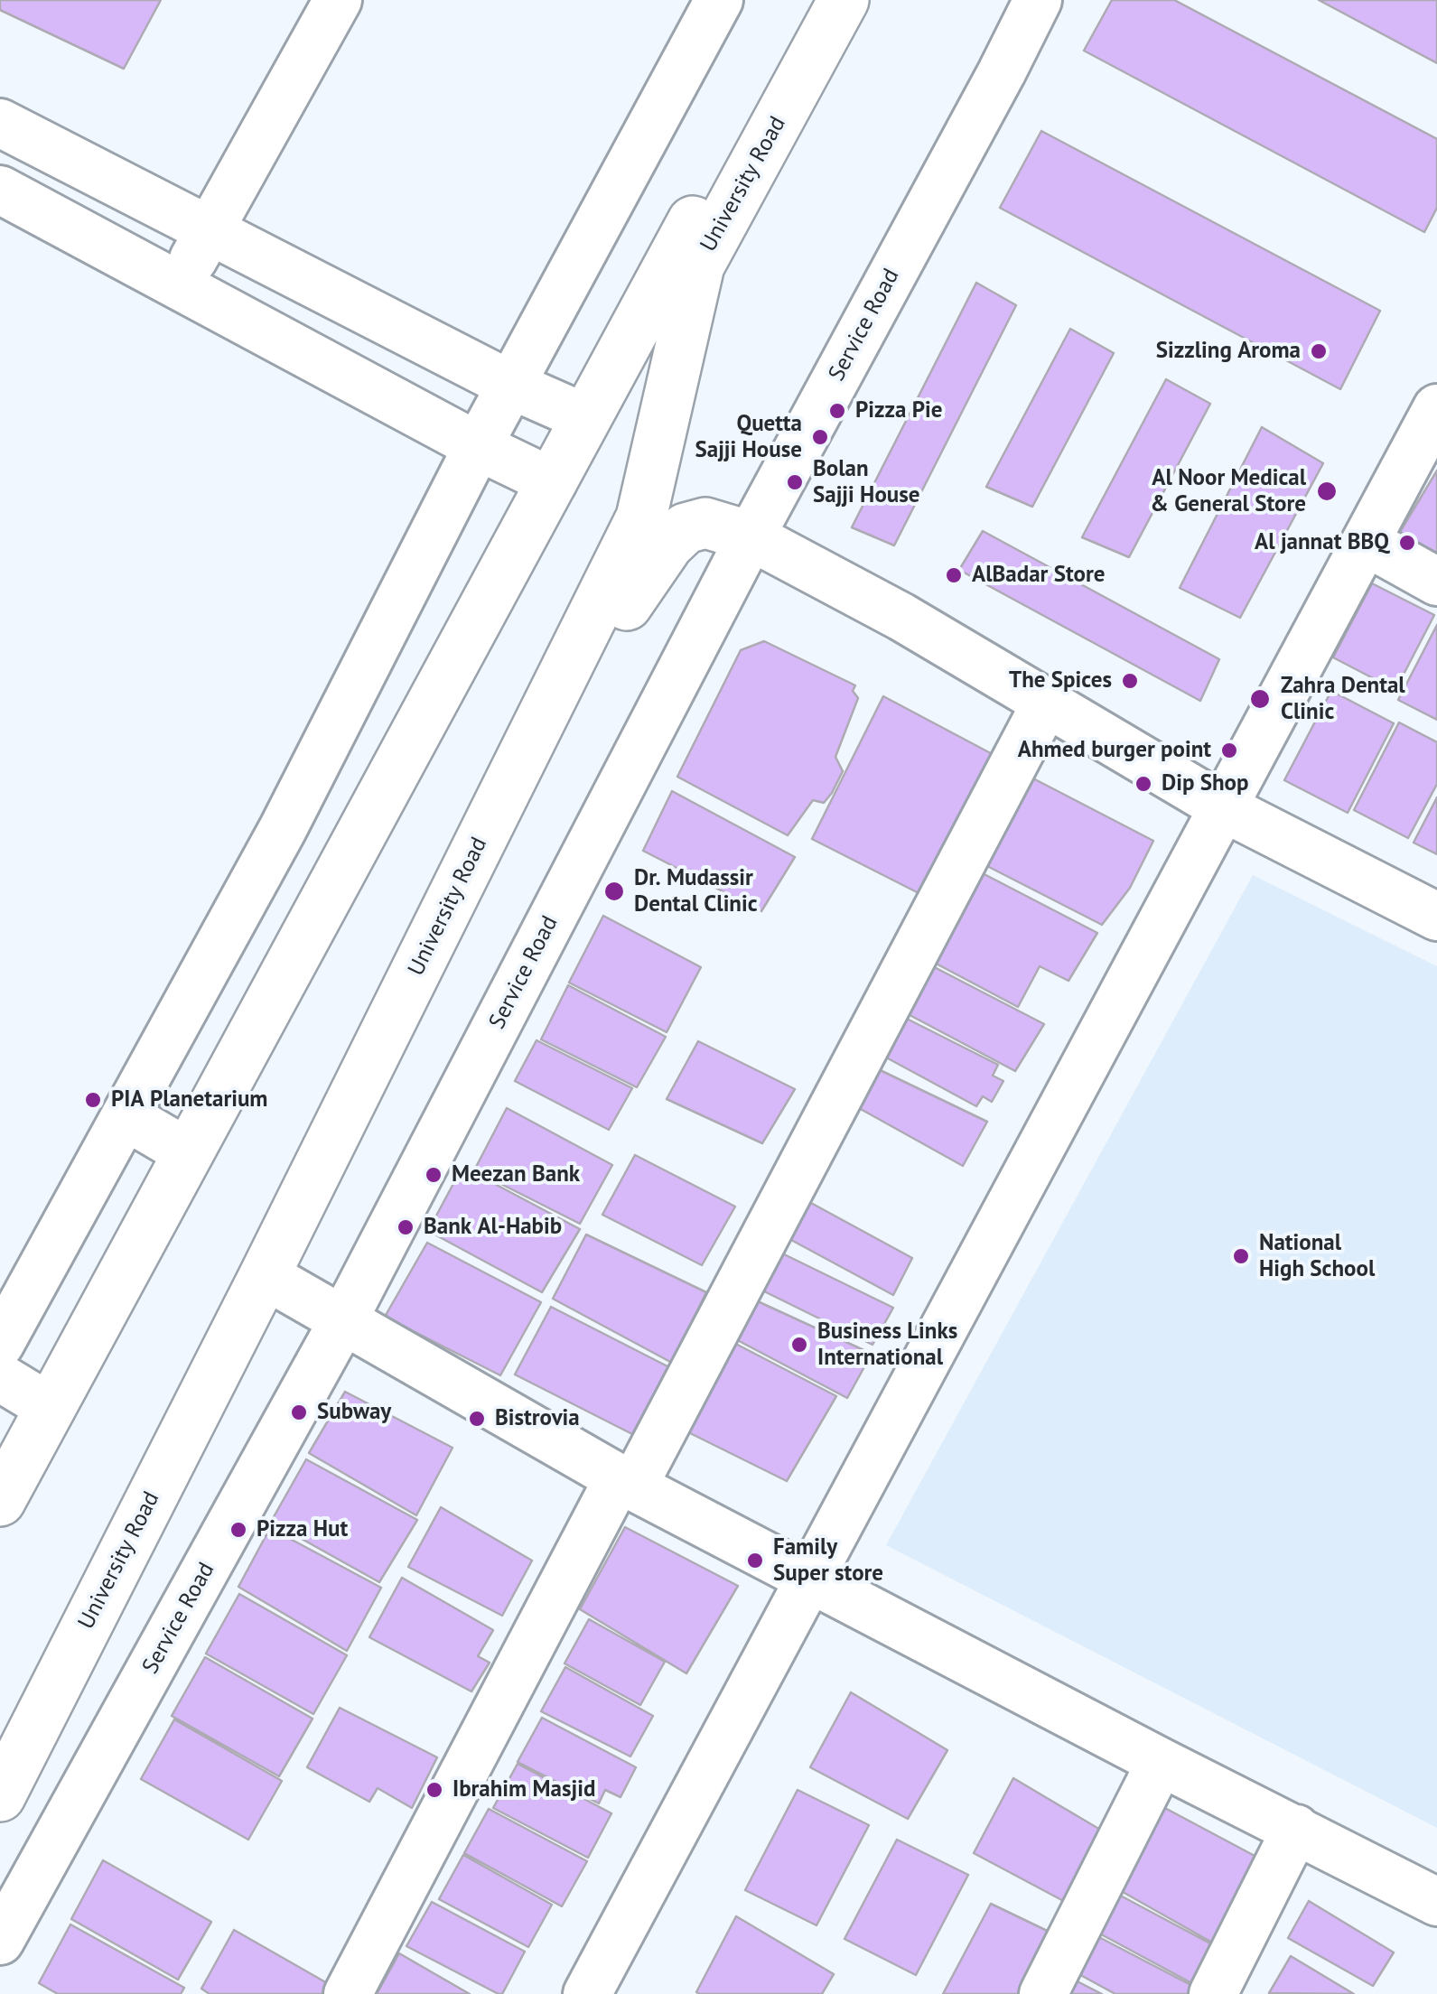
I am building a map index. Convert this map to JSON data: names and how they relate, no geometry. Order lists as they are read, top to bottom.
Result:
{
  "streets": {
    "main road": ["University Road"],
    "street": ["Service Road"]
  },
  "places": [
    "Sizzling Aroma",
    "Pizza Pie",
    "Quetta Sajji House",
    "Bolan Sajji House",
    "Al Noor Medical & General Store",
    "Al jannat BBQ",
    "AlBadar Store",
    "The Spices",
    "Zahra Dental Clinic",
    "Ahmed burger point",
    "Dip Shop",
    "Dr. Mudassir Dental Clinic",
    "PIA Planetarium",
    "Meezan Bank",
    "Bank Al-Habib",
    "National High School",
    "Business Links International",
    "Subway",
    "Bistrovia",
    "Pizza Hut",
    "Family Super store",
    "Ibrahim Masjid"
  ]
}
